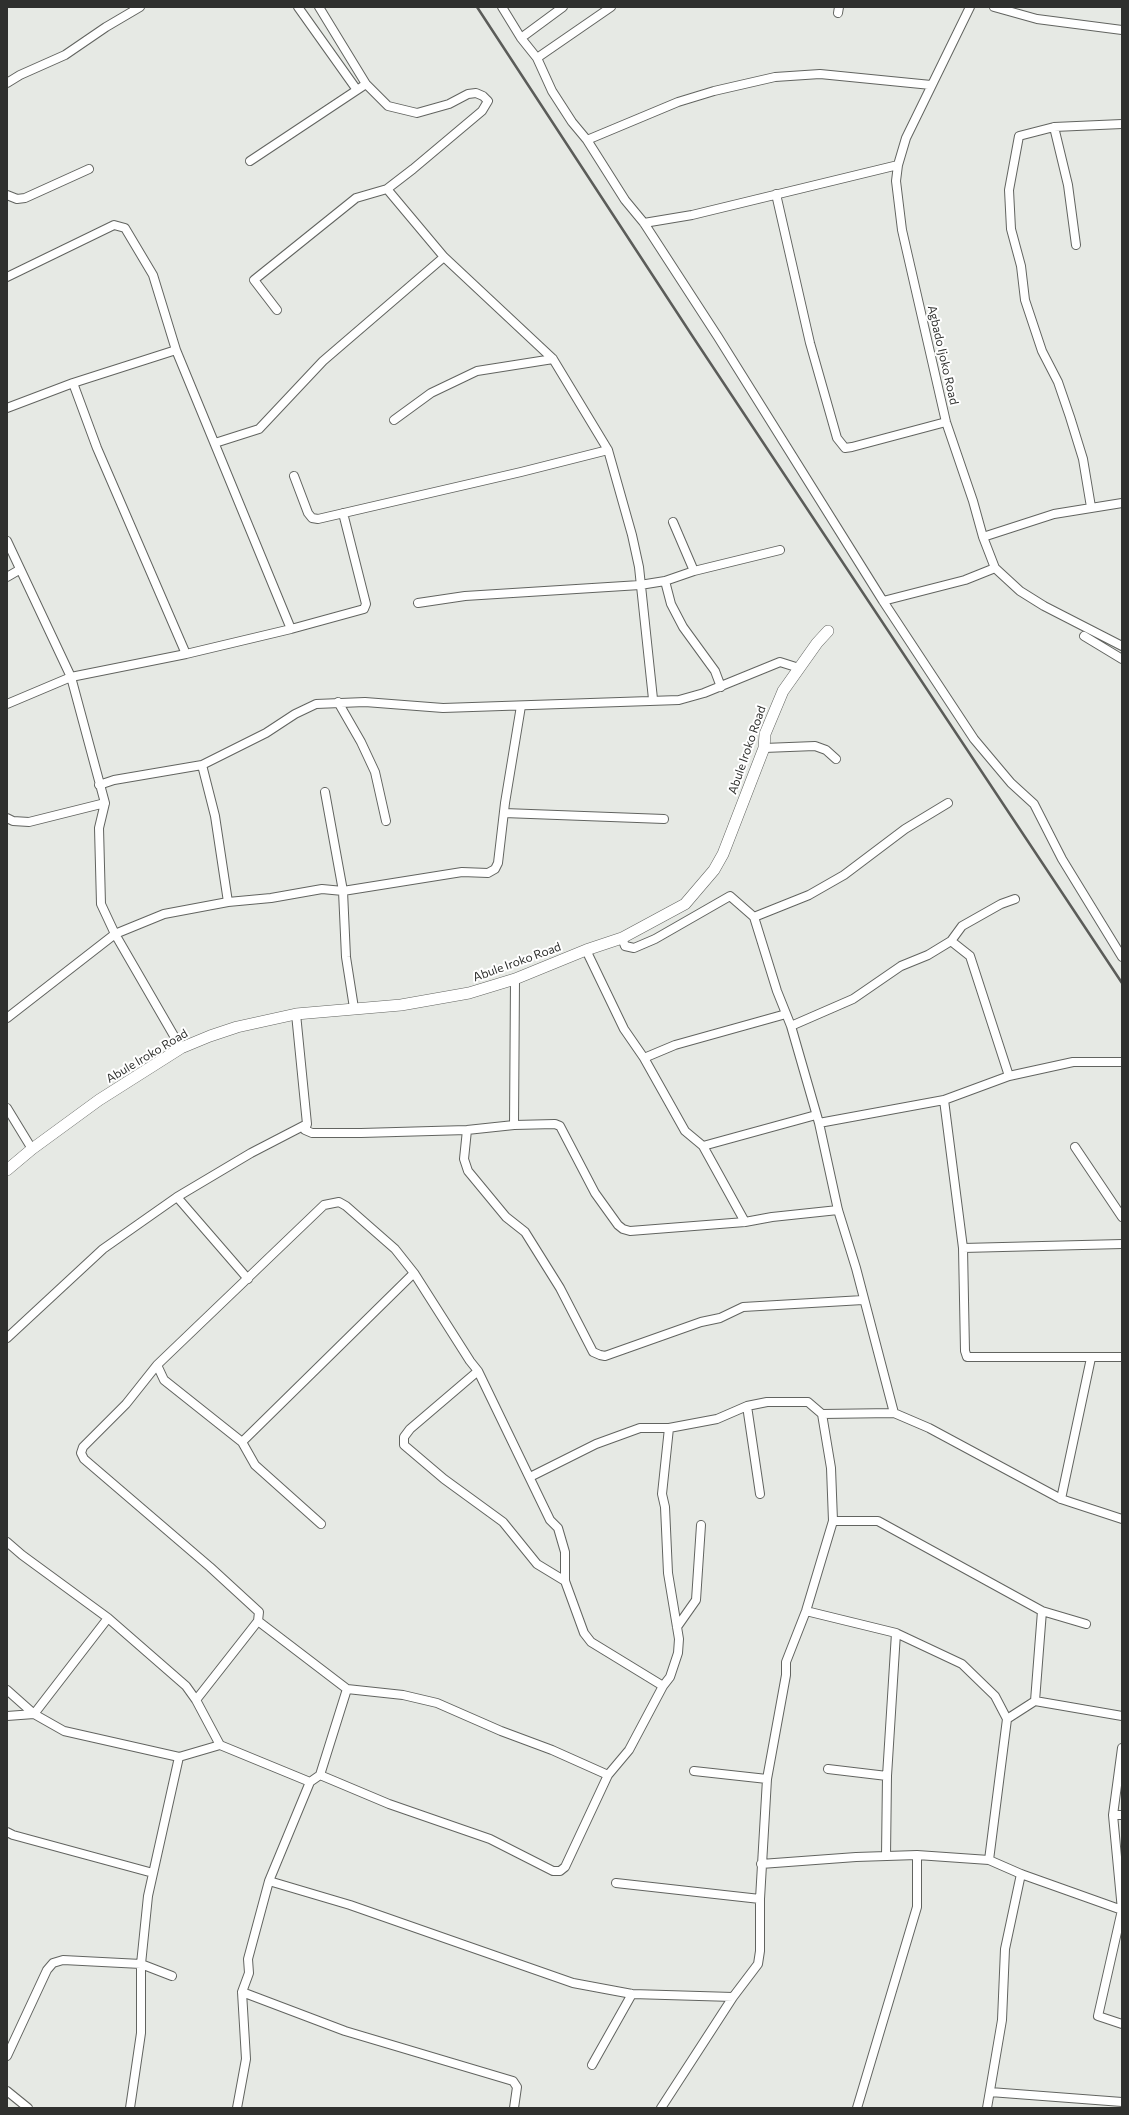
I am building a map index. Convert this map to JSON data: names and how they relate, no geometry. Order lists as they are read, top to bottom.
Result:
{
  "streets": {
    "street": ["Agbado Ijoko Road", "Abule Iroko Road"]
  }
}
